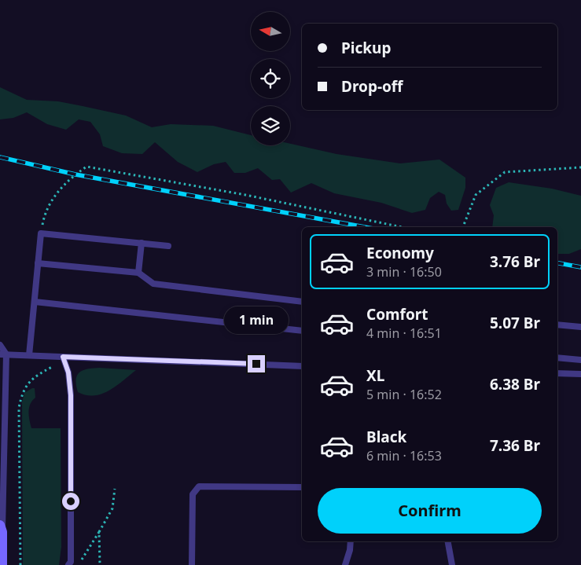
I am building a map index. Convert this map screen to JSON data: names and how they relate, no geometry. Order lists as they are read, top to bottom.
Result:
{
  "north": "left",
  "page": {
    "banner": ["Pickup", "Drop-off"],
    "list": [
      {
        "name": "Economy",
        "note": "3 min · 16:50",
        "value": "3.76 Br"
      },
      {
        "name": "Comfort",
        "note": "4 min · 16:51",
        "value": "5.07 Br"
      },
      {
        "name": "XL",
        "note": "5 min · 16:52",
        "value": "6.38 Br"
      },
      {
        "name": "Black",
        "note": "6 min · 16:53",
        "value": "7.36 Br"
      }
    ],
    "bubble": "1 min",
    "buttons": "Confirm"
  }
}
